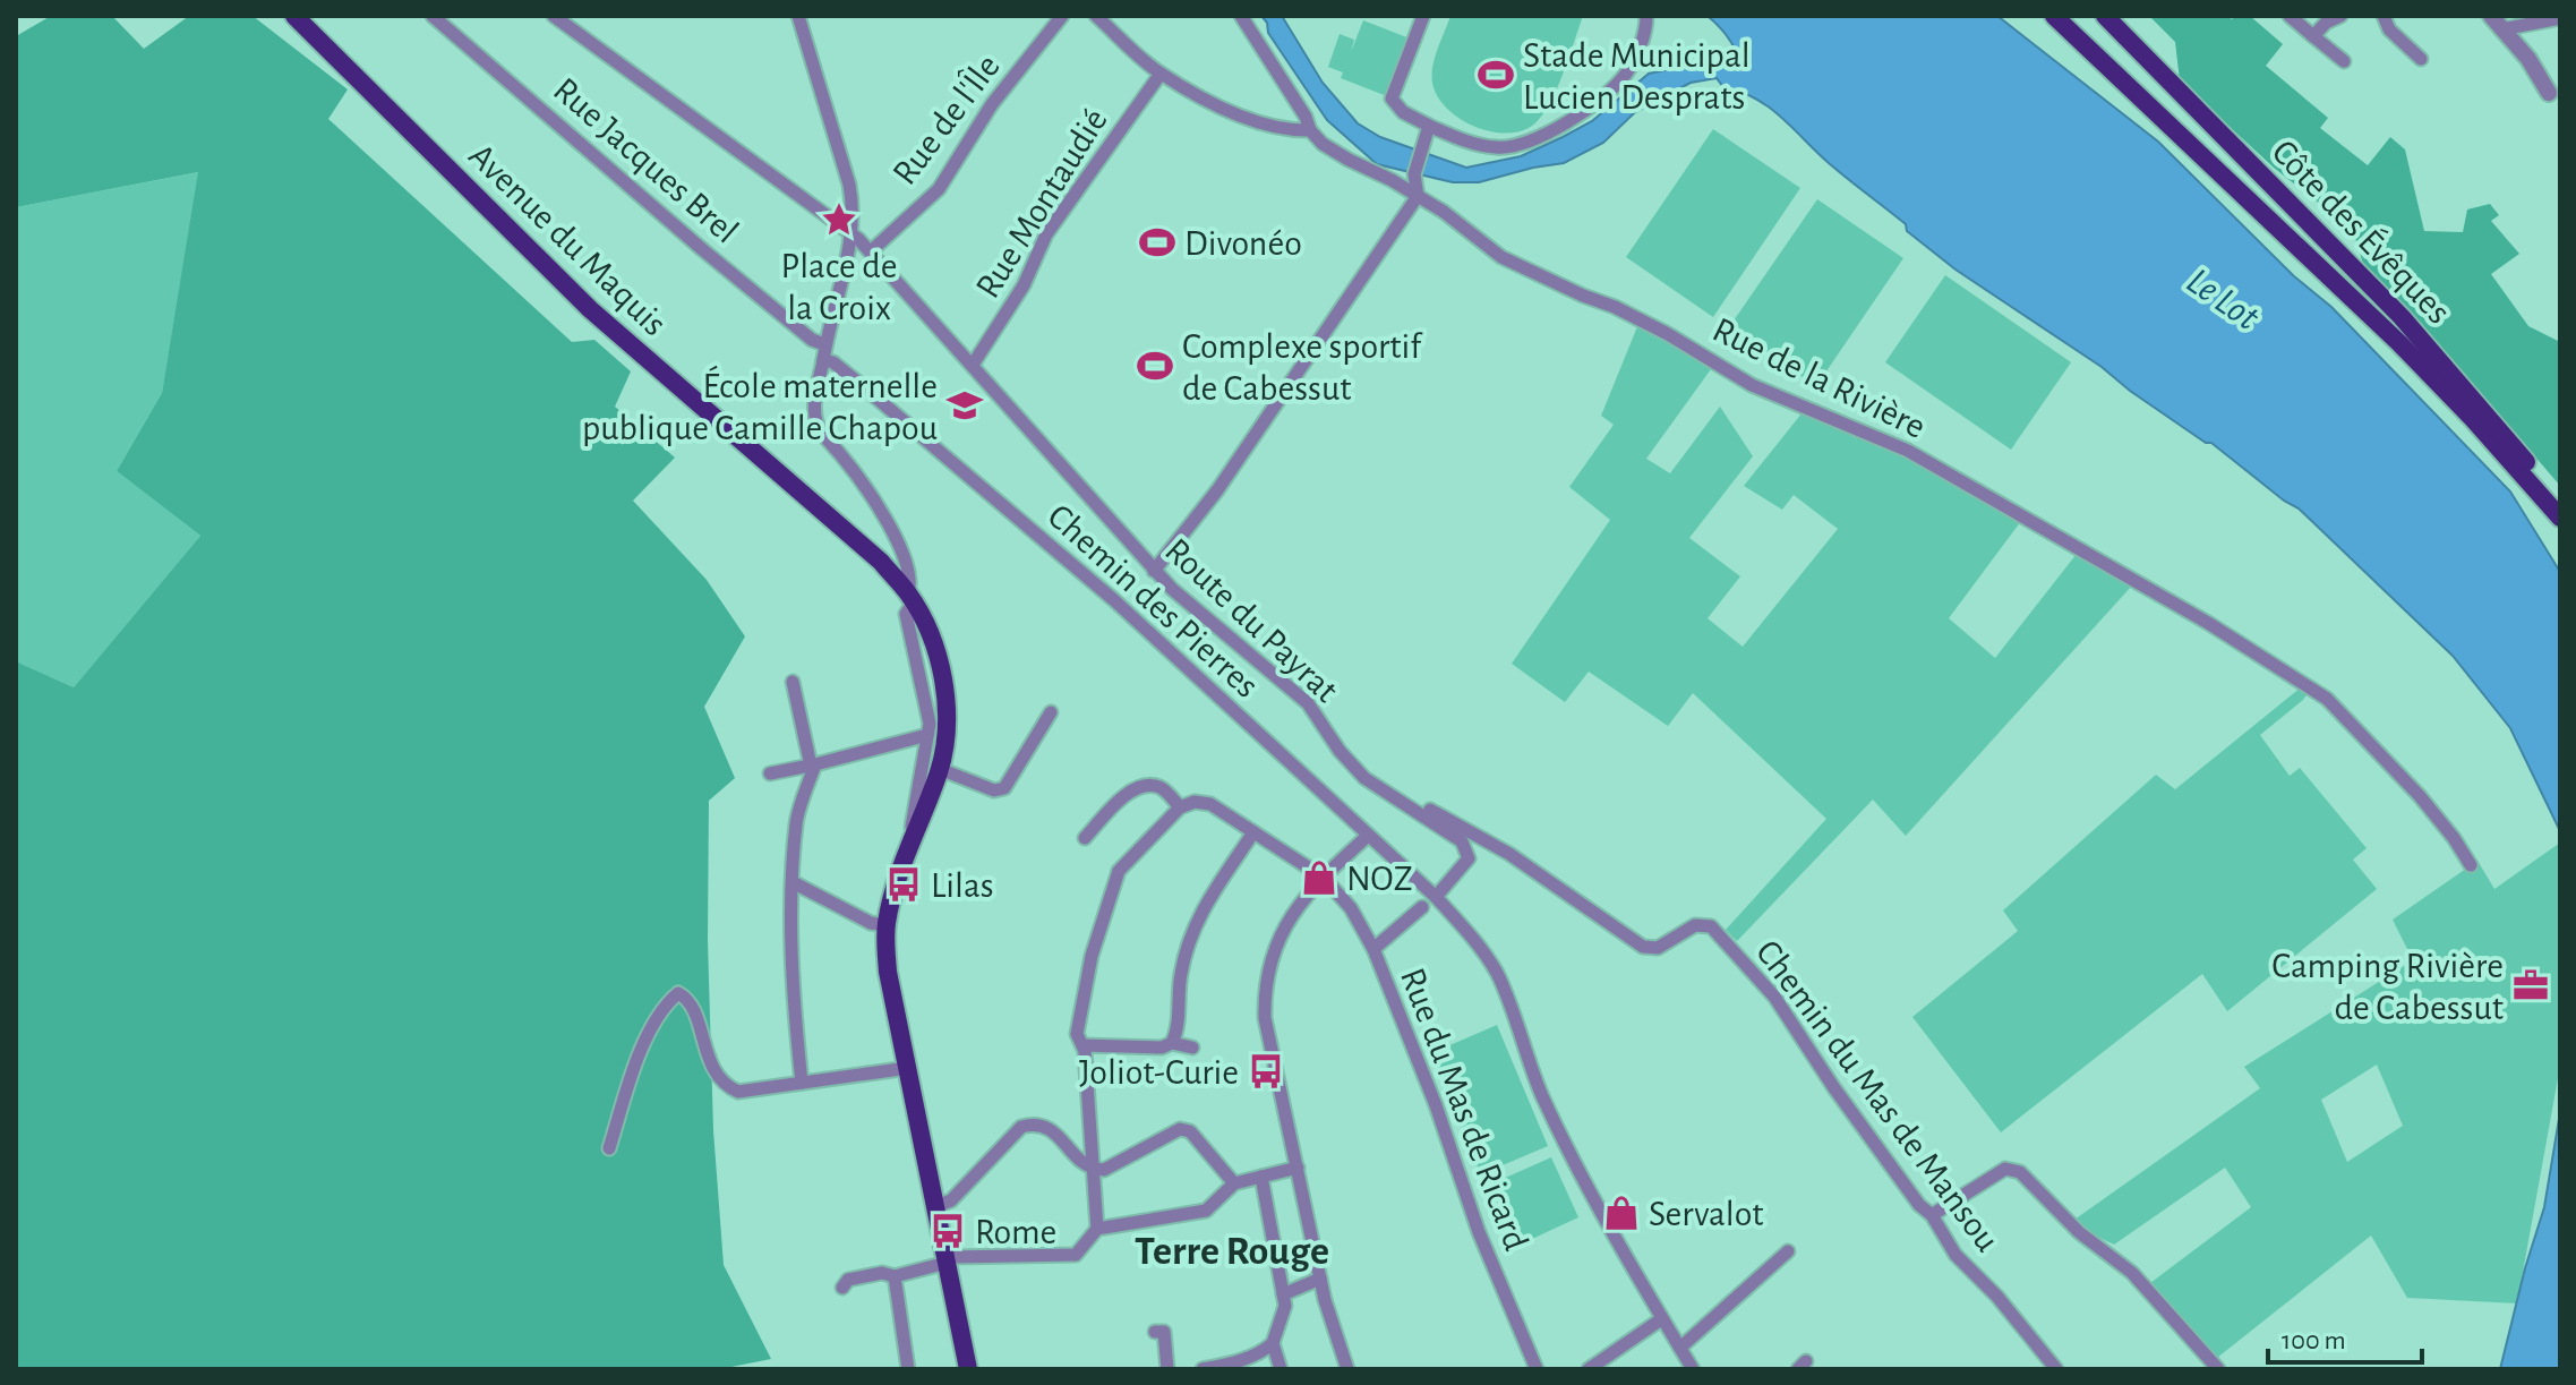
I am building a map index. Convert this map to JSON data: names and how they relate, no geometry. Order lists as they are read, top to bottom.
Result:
{
  "streets": {
    "main road": ["Côte des Évêques", "Avenue du Maquis"],
    "street": [
      "Rue de l'Île",
      "Rue Jacques Brel",
      "Rue Montaudié",
      "Rue de la Rivière",
      "Chemin des Pierres",
      "Route du Payrat",
      "Chemin du Mas de Mansou",
      "Rue du Mas de Ricard"
    ]
  },
  "crossings": [
    ["Rue de l'Île", "Route du Payrat"],
    ["Rue Montaudié", "Rue de la Rivière"],
    ["Rue Montaudié", "Route du Payrat"],
    ["Chemin des Pierres", "Route du Payrat"],
    ["Route du Payrat", "Chemin du Mas de Mansou"]
  ],
  "districts": ["Terre Rouge"],
  "water": ["Le Lot"],
  "places": {
    "sports": ["Stade Municipal Lucien Desprats", "Divonéo", "Complexe sportif de Cabessut"],
    "place": ["Place de la Croix"],
    "school or university": ["École maternelle publique Camille Chapou"],
    "shop": ["NOZ", "Servalot"],
    "bus stop": ["Lilas", "Joliot-Curie", "Rome"],
    "office": ["Camping Rivière de Cabessut"]
  },
  "scale_bar": "100 m"
}
